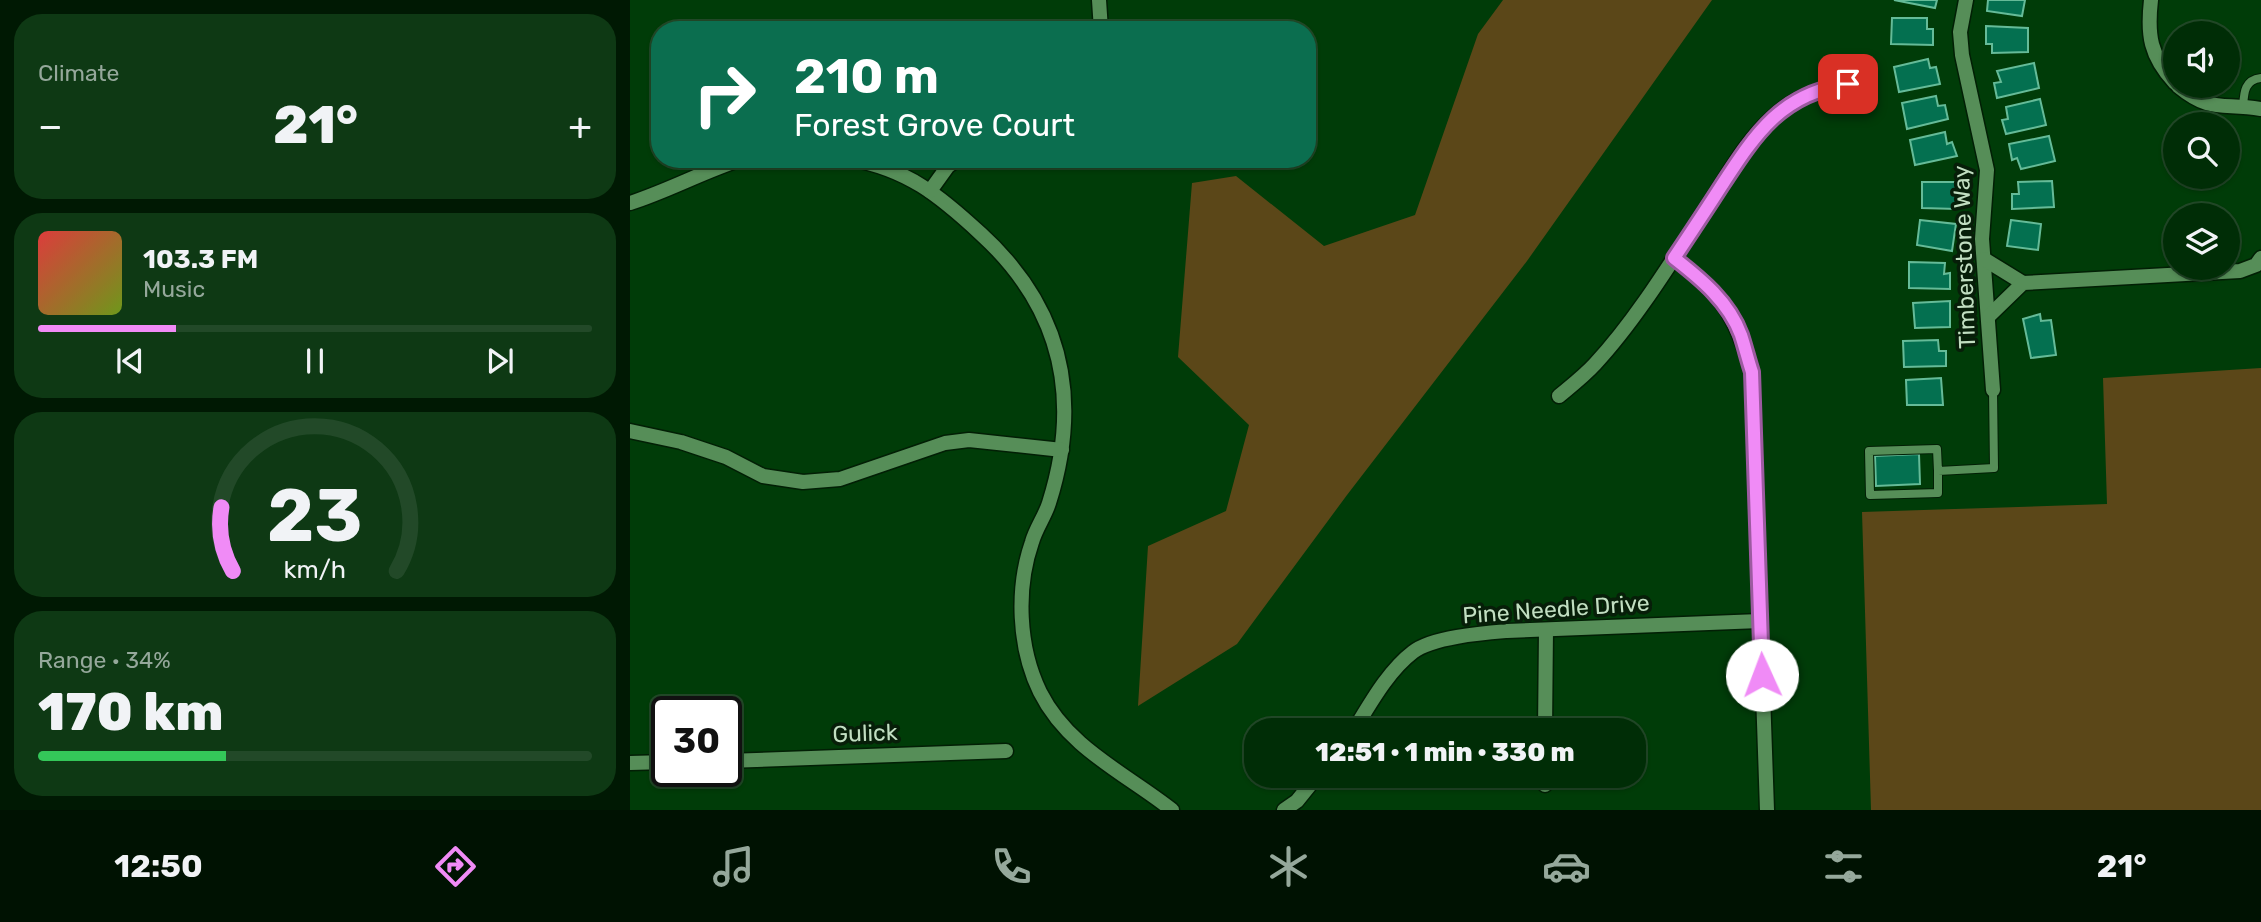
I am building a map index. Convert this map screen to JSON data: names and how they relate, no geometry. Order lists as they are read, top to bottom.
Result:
{
  "streets": {
    "street": ["Timberstone Way", "Pine Needle Drive", "Gulick"]
  },
  "page": {
    "tile": [
      "Climate",
      ["Range · 34%", "170 km"]
    ],
    "turn": ["210 m", "Forest Grove Court"],
    "heat": ["−", "21°", "+"],
    "song": ["103.3 FM", "Music"],
    "limit": "30",
    "trip": "12:51 · 1 min · 330 m",
    "tabs": ["12:50", "21°"],
    "gauge": ["23", "km/h"]
  }
}
